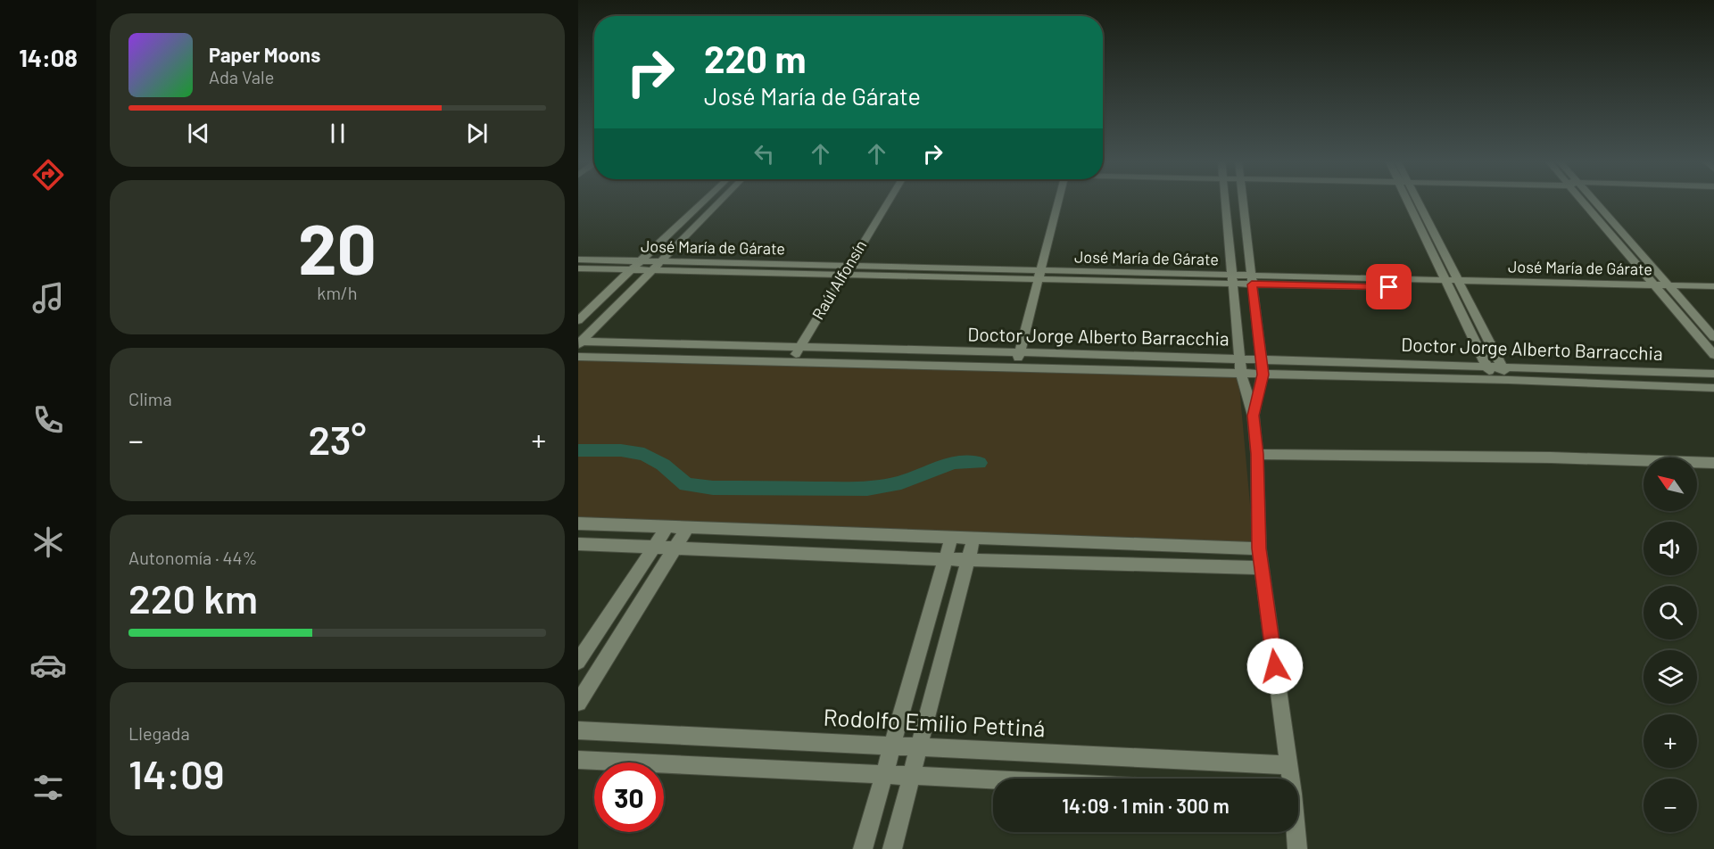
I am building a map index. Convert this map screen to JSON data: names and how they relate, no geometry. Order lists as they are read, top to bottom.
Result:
{
  "streets": {
    "street": [
      "José María de Gárate",
      "Raúl Alfonsín",
      "Doctor Jorge Alberto Barracchia",
      "Rodolfo Emilio Pettiná"
    ]
  },
  "crossings": [
    ["José María de Gárate", "Raúl Alfonsín"],
    ["Raúl Alfonsín", "Doctor Jorge Alberto Barracchia"]
  ],
  "north": "top left",
  "page": {
    "tabs": "14:08",
    "turn": ["220 m", "José María de Gárate"],
    "song": ["Paper Moons", "Ada Vale"],
    "tile": [
      ["20", "km/h"],
      "Clima",
      ["Autonomía · 44%", "220 km"],
      ["Llegada", "14:09"]
    ],
    "heat": ["−", "23°", "+"],
    "map_buttons": ["+", "−"],
    "limit": "30",
    "trip": "14:09 · 1 min · 300 m"
  }
}
